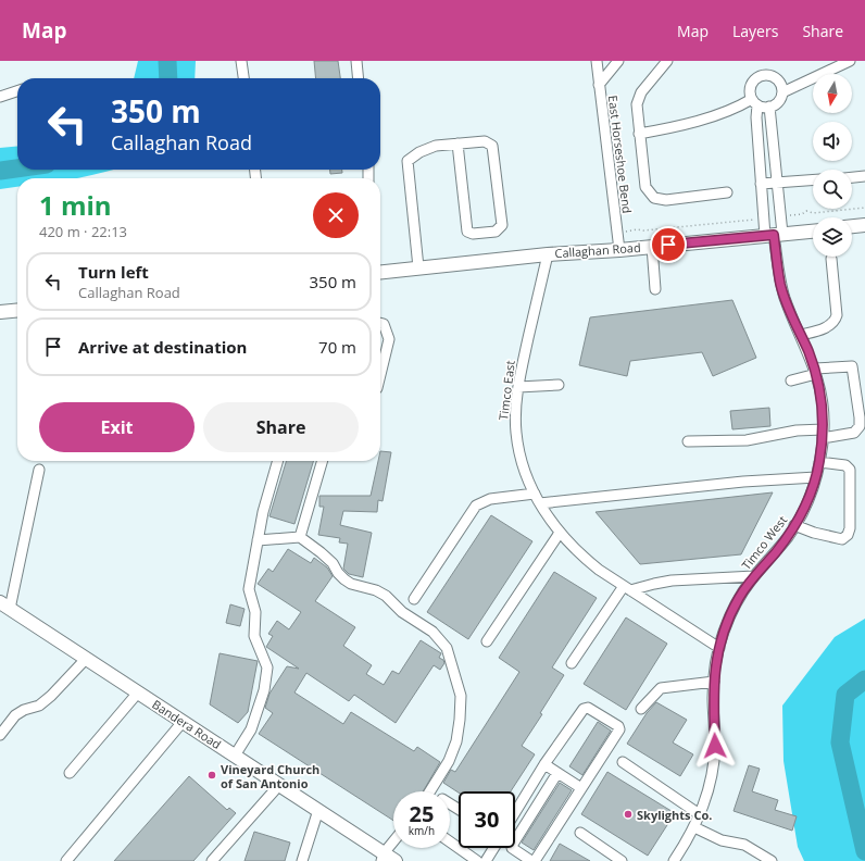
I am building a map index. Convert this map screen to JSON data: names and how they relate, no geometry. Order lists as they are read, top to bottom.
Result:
{
  "streets": {
    "main road": ["Callaghan Road", "Bandera Road"],
    "street": ["East Horseshoe Bend", "Timco East", "Timco West"]
  },
  "crossings": [
    ["East Horseshoe Bend", "Callaghan Road"],
    ["Callaghan Road", "Timco East"],
    ["Callaghan Road", "Timco West"],
    ["Timco East", "Timco West"]
  ],
  "places": ["Vineyard Church of San Antonio", "Skylights Co."],
  "north": "bottom",
  "page": {
    "header": "Map",
    "nav": ["Map", "Layers", "Share"],
    "turn": ["350 m", "Callaghan Road"],
    "heading": ["1 min", "420 m · 22:13"],
    "list": [
      {
        "name": "Turn left",
        "note": "Callaghan Road",
        "value": "350 m"
      },
      {
        "name": "Arrive at destination",
        "value": "70 m"
      }
    ],
    "buttons": ["Exit", "Share"],
    "speed": "25 km/h",
    "limit": "30"
  }
}
